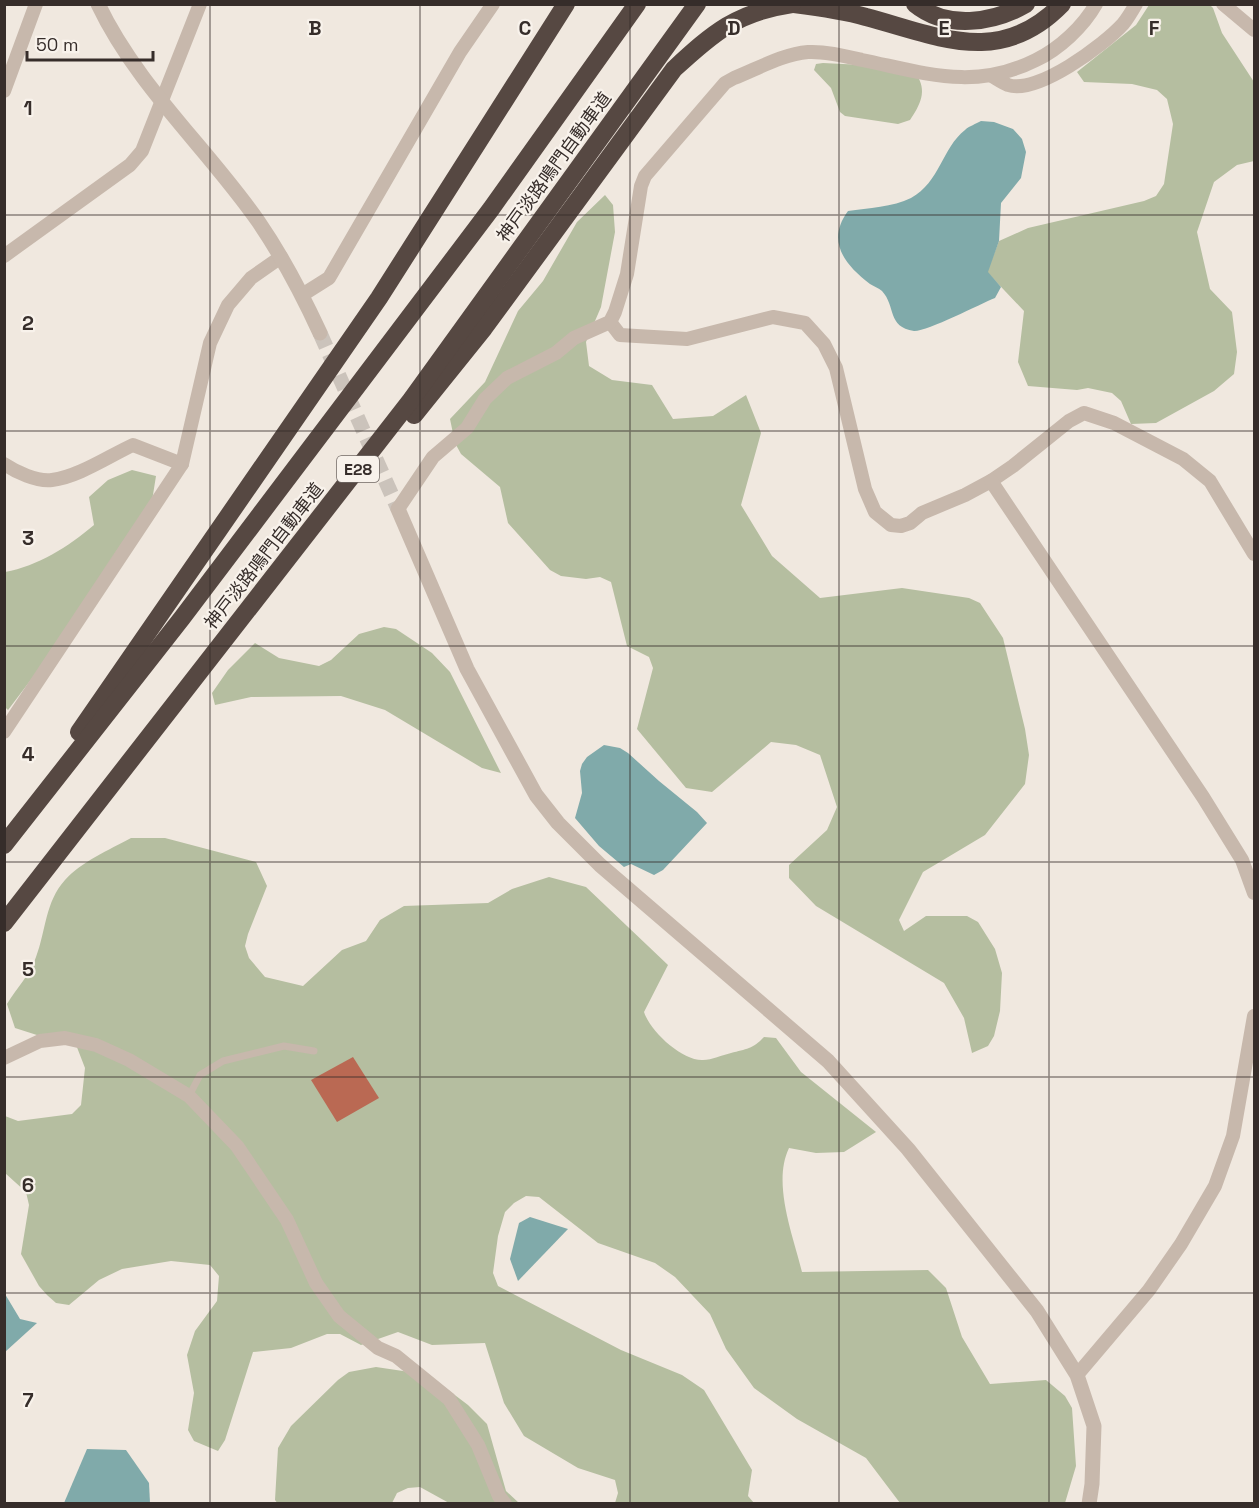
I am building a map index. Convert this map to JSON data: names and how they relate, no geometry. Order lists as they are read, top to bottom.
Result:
{
  "streets": {
    "highway": ["神戸淡路鳴門自動車道", "E28"]
  },
  "scale_bar": "50 m",
  "grid": {
    "columns": [
      "B",
      "C",
      "D",
      "E",
      "F"
    ],
    "rows": [
      "1",
      "2",
      "3",
      "4",
      "5",
      "6",
      "7"
    ]
  }
}
